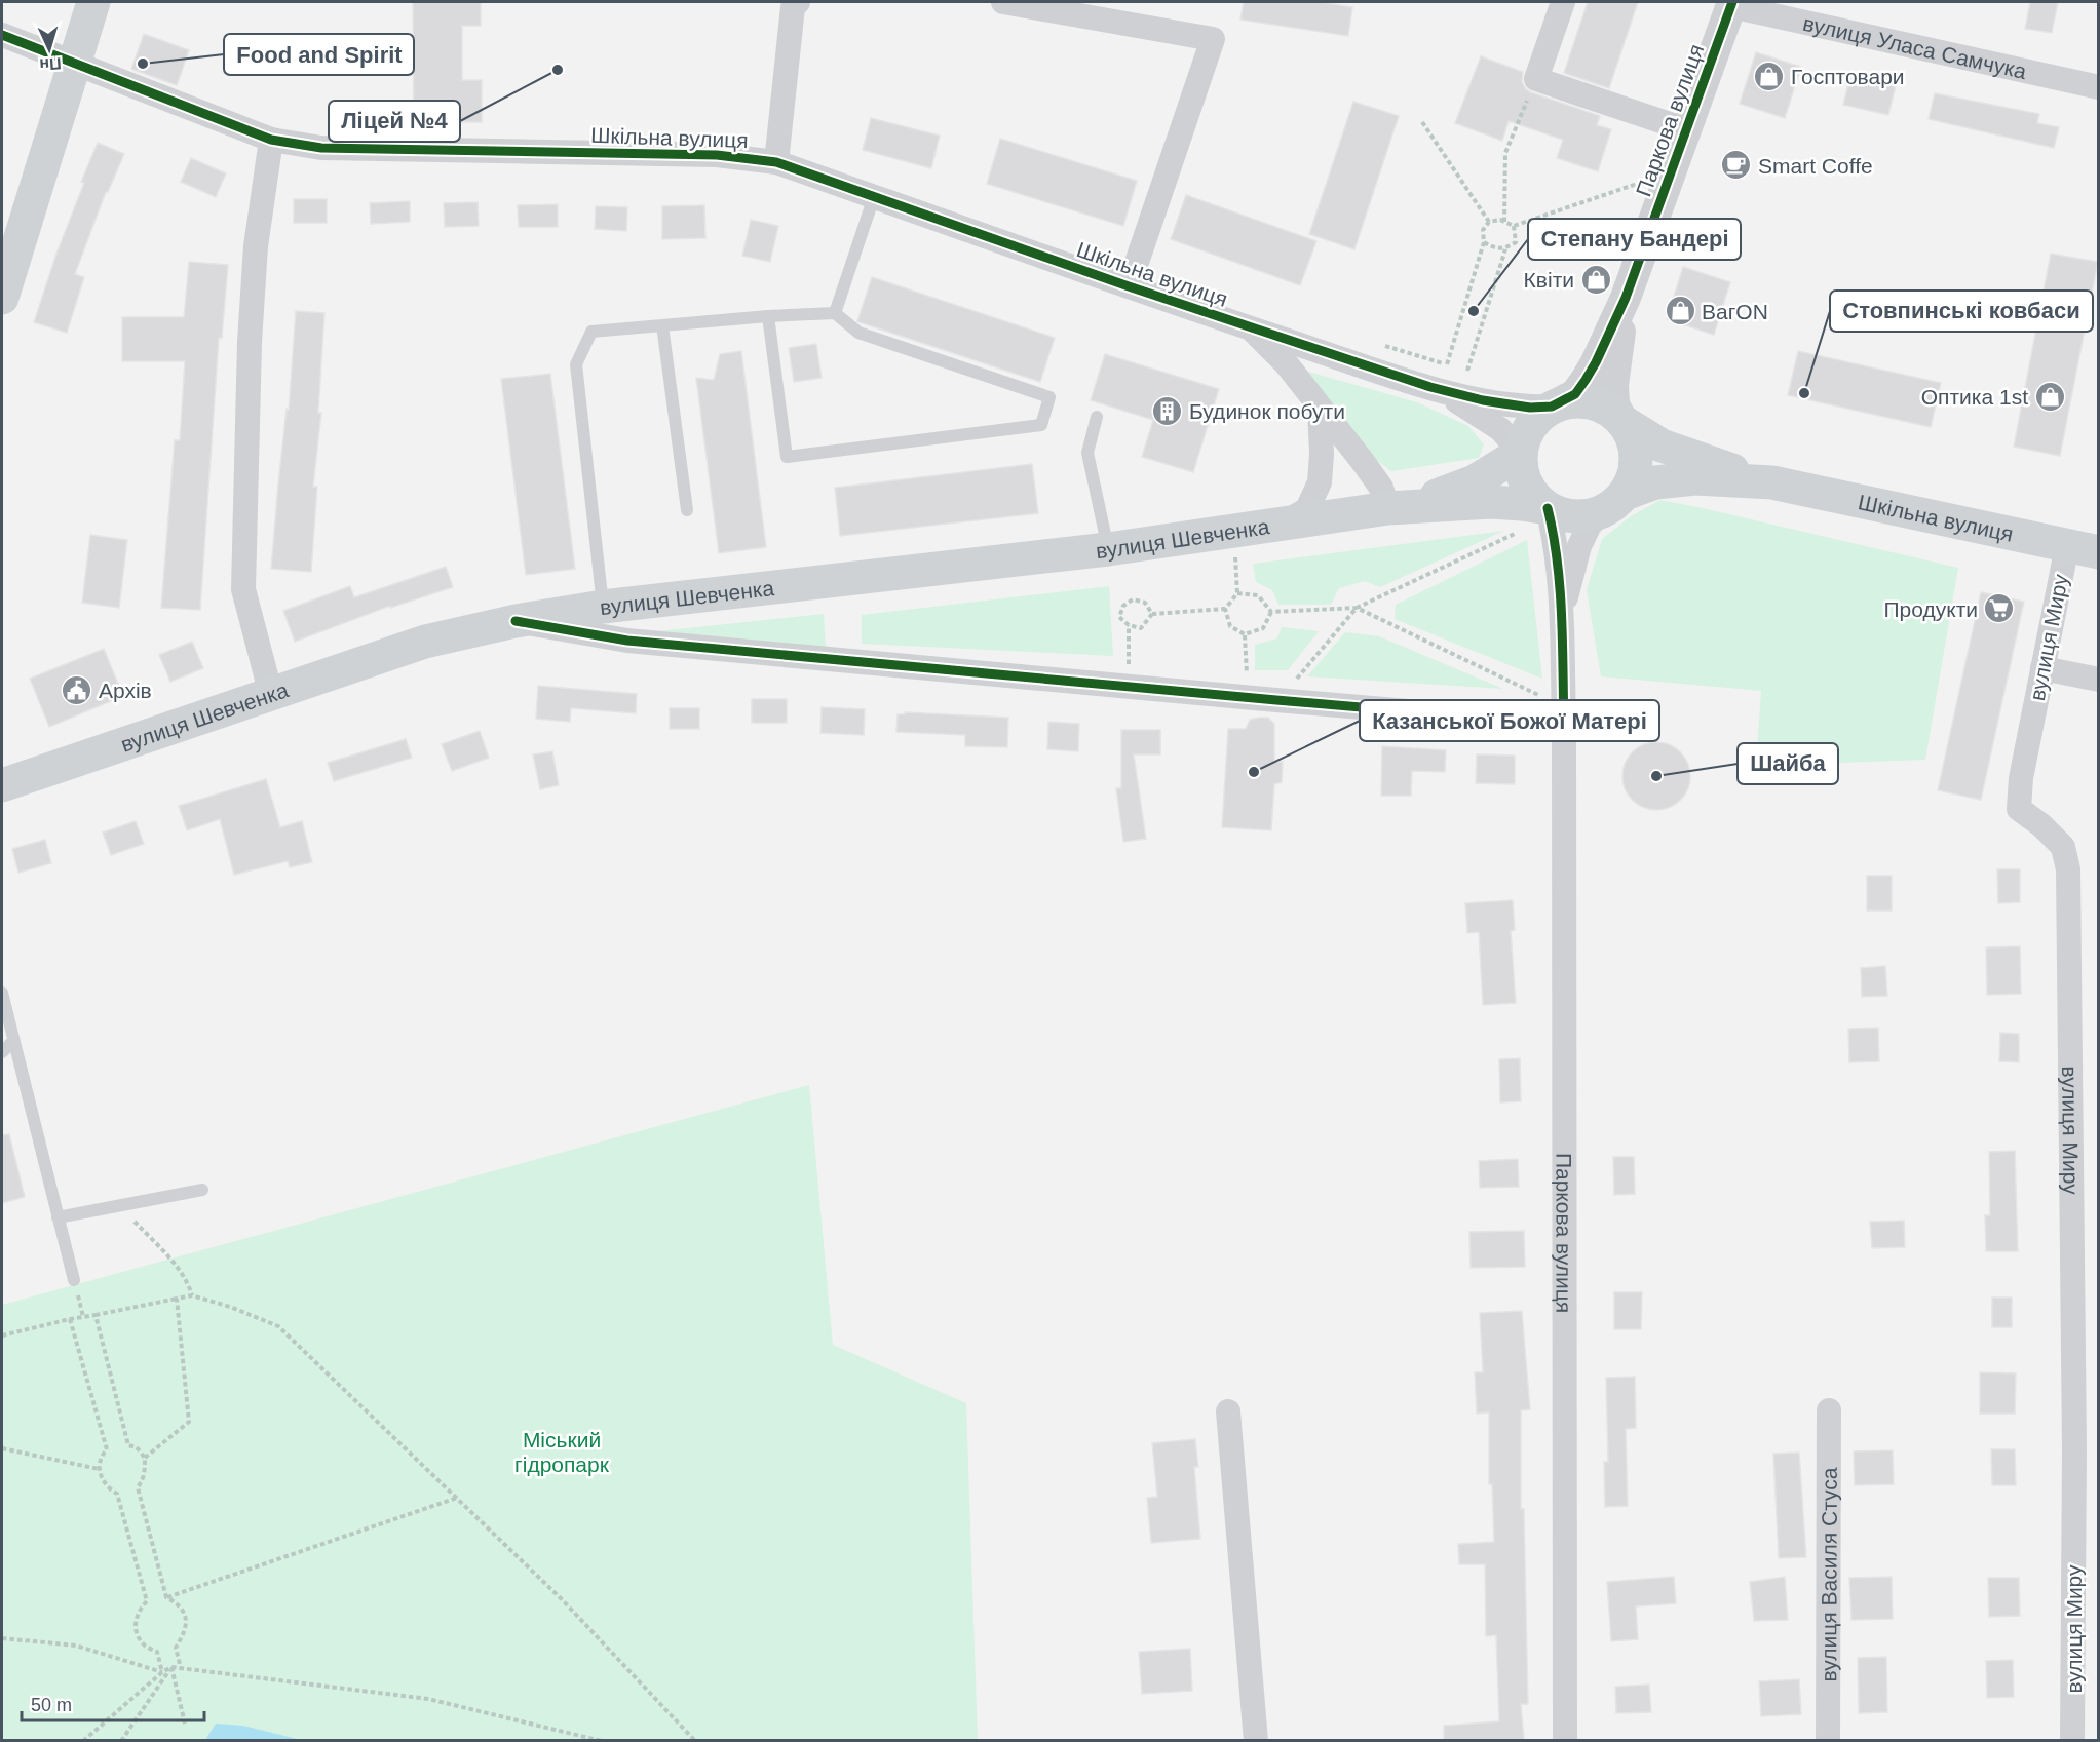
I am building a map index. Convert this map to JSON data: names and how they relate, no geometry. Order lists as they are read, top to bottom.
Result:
{
  "streets": {
    "main road": ["Шкільна вулиця", "вулиця Шевченка"],
    "street": [
      "вулиця Уласа Самчука",
      "Паркова вулиця",
      "вулиця Миру",
      "вулиця Василя Стуса"
    ]
  },
  "crossings": [
    ["вулиця Уласа Самчука", "Паркова вулиця"],
    ["Паркова вулиця", "Шкільна вулиця"],
    ["Паркова вулиця", "вулиця Шевченка"],
    ["Шкільна вулиця", "вулиця Шевченка"],
    ["Шкільна вулиця", "вулиця Миру"]
  ],
  "parks": ["Міський гідропарк"],
  "places": {
    "other": [
      "Food and Spirit",
      "Ліцей №4",
      "Степану Бандері",
      "Стовпинські ковбаси",
      "Казанської Божої Матері",
      "Шайба"
    ],
    "shop": [
      "Госптовари",
      "Квiти",
      "ВагON",
      "Оптика 1st"
    ],
    "cafe": ["Smart Coffe"],
    "building": ["Будинок побути"],
    "supermarket": ["Продукти"],
    "public building": ["Архiв"]
  },
  "scale_bar": "50 m",
  "north": "bottom"
}
